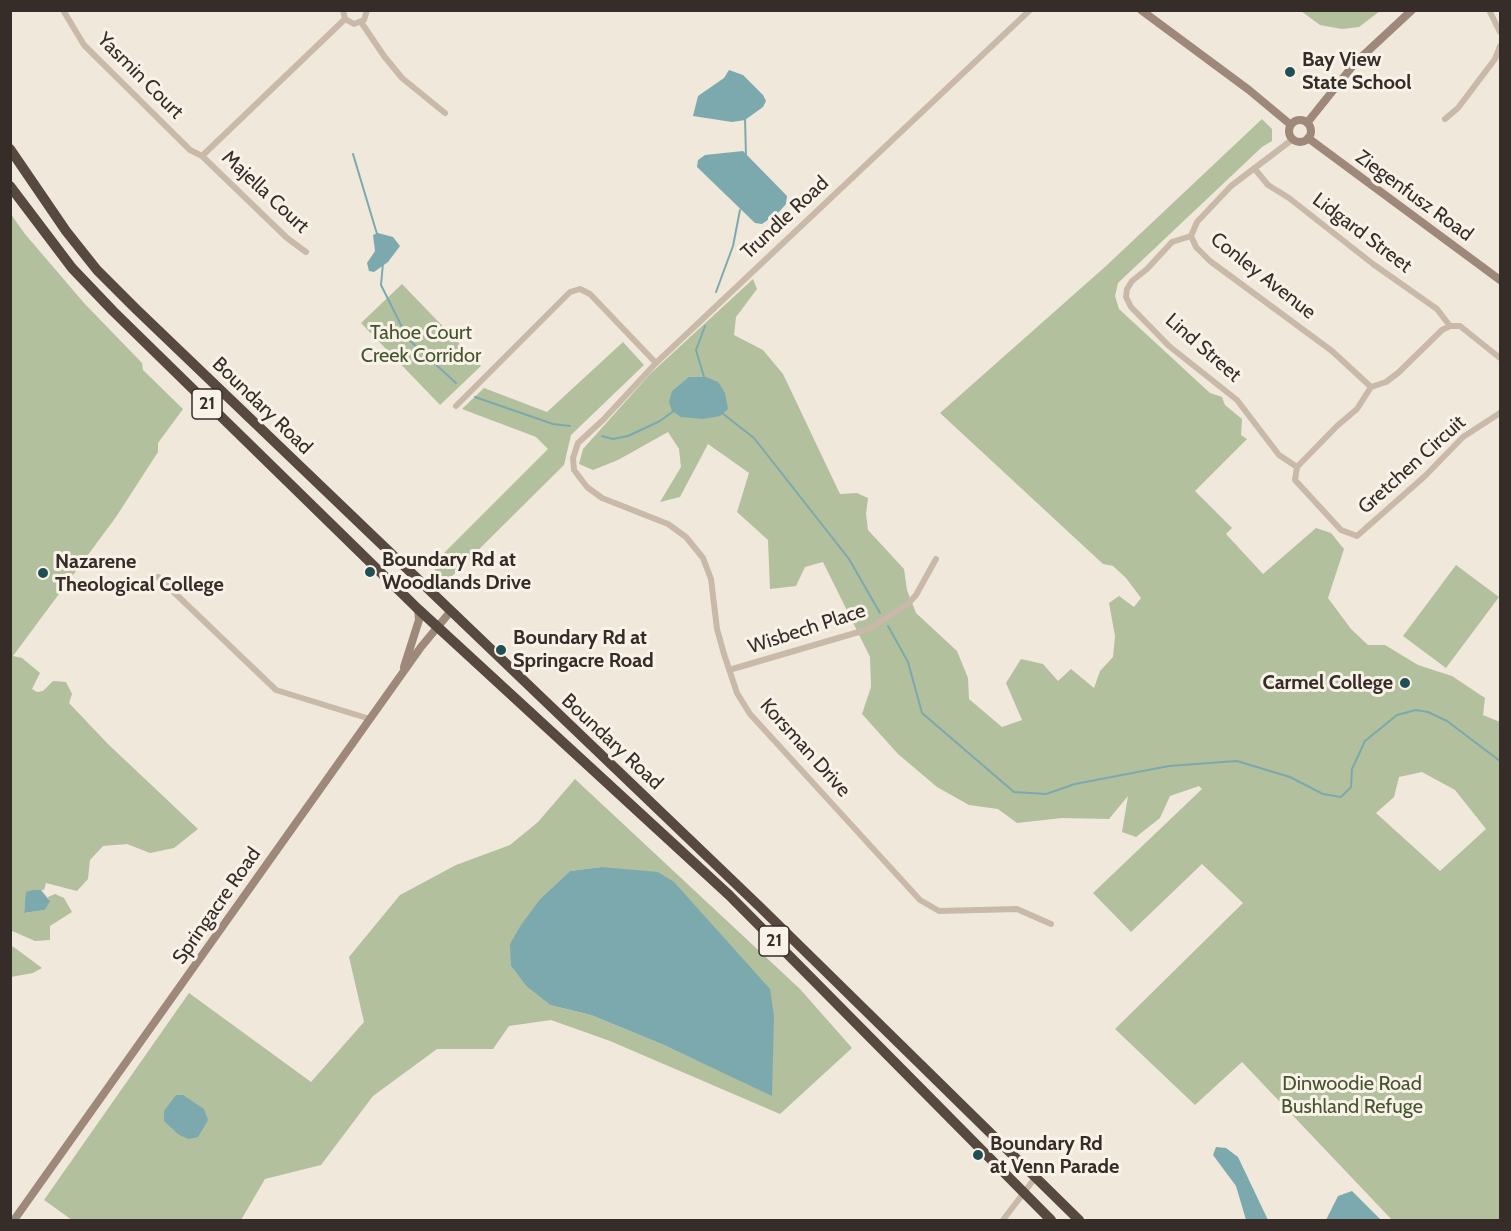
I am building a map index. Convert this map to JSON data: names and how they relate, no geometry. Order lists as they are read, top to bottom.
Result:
{
  "streets": {
    "highway": ["21", "Boundary Road"],
    "street": [
      "Yasmin Court",
      "Majella Court",
      "Ziegenfusz Road",
      "Trundle Road",
      "Lidgard Street",
      "Conley Avenue",
      "Lind Street",
      "Gretchen Circuit",
      "Wisbech Place",
      "Korsman Drive",
      "Springacre Road"
    ]
  },
  "crossings": [
    ["Yasmin Court", "Majella Court"],
    ["Ziegenfusz Road", "Conley Avenue"],
    ["Trundle Road", "Korsman Drive"],
    ["Lidgard Street", "Conley Avenue"],
    ["Conley Avenue", "Lind Street"],
    ["Lind Street", "Gretchen Circuit"],
    ["Boundary Road", "Springacre Road"],
    ["Wisbech Place", "Korsman Drive"]
  ],
  "parks": ["Tahoe Court Creek Corridor", "Dinwoodie Road Bushland Refuge"],
  "places": [
    "Bay View State School",
    "Boundary Rd at Woodlands Drive",
    "Nazarene Theological College",
    "Boundary Rd at Springacre Road",
    "Carmel College",
    "Boundary Rd at Venn Parade"
  ]
}
